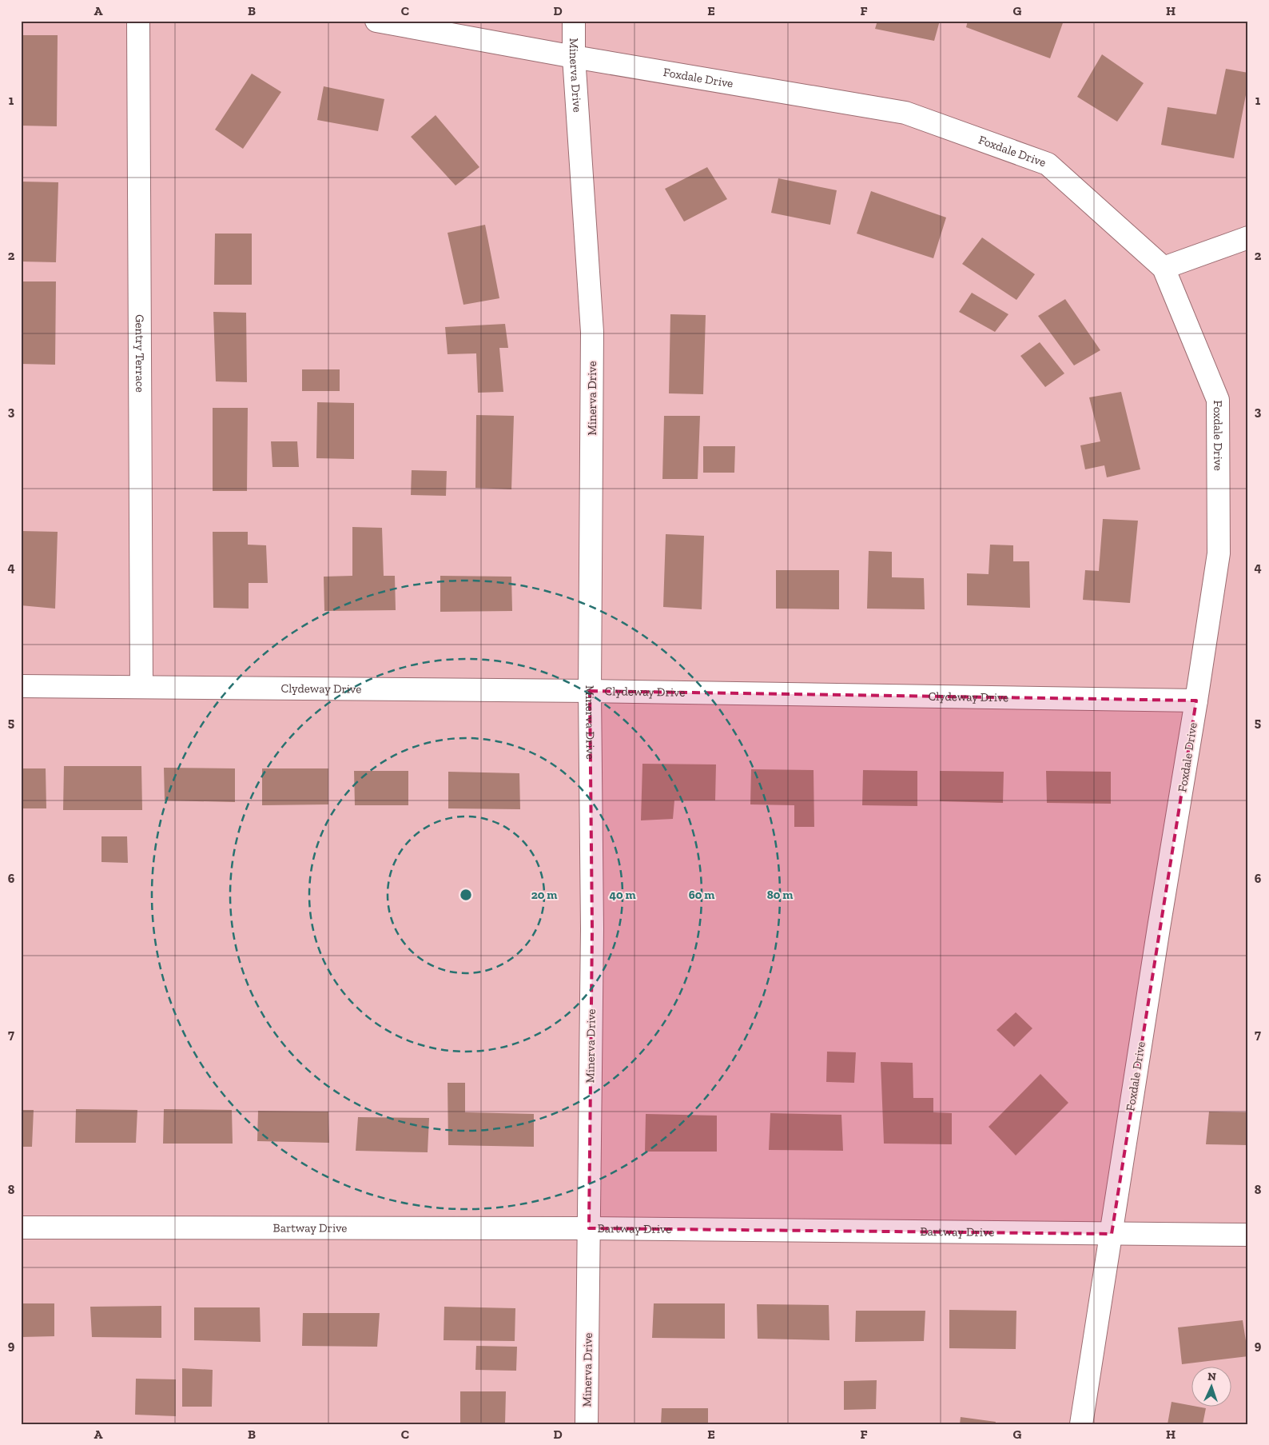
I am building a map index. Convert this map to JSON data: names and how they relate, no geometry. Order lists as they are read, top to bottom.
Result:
{
  "streets": {
    "street": [
      "Minerva Drive",
      "Foxdale Drive",
      "Gentry Terrace",
      "Clydeway Drive",
      "Bartway Drive"
    ]
  },
  "crossings": [
    ["Minerva Drive", "Foxdale Drive"],
    ["Minerva Drive", "Clydeway Drive"],
    ["Minerva Drive", "Bartway Drive"],
    ["Foxdale Drive", "Clydeway Drive"],
    ["Foxdale Drive", "Bartway Drive"],
    ["Gentry Terrace", "Clydeway Drive"]
  ],
  "north": "top",
  "grid": {
    "columns": [
      "A",
      "B",
      "C",
      "D",
      "E",
      "F",
      "G",
      "H"
    ],
    "rows": [
      "1",
      "2",
      "3",
      "4",
      "5",
      "6",
      "7",
      "8",
      "9"
    ]
  },
  "rings": [
    "20 m",
    "40 m",
    "60 m",
    "80 m"
  ]
}
